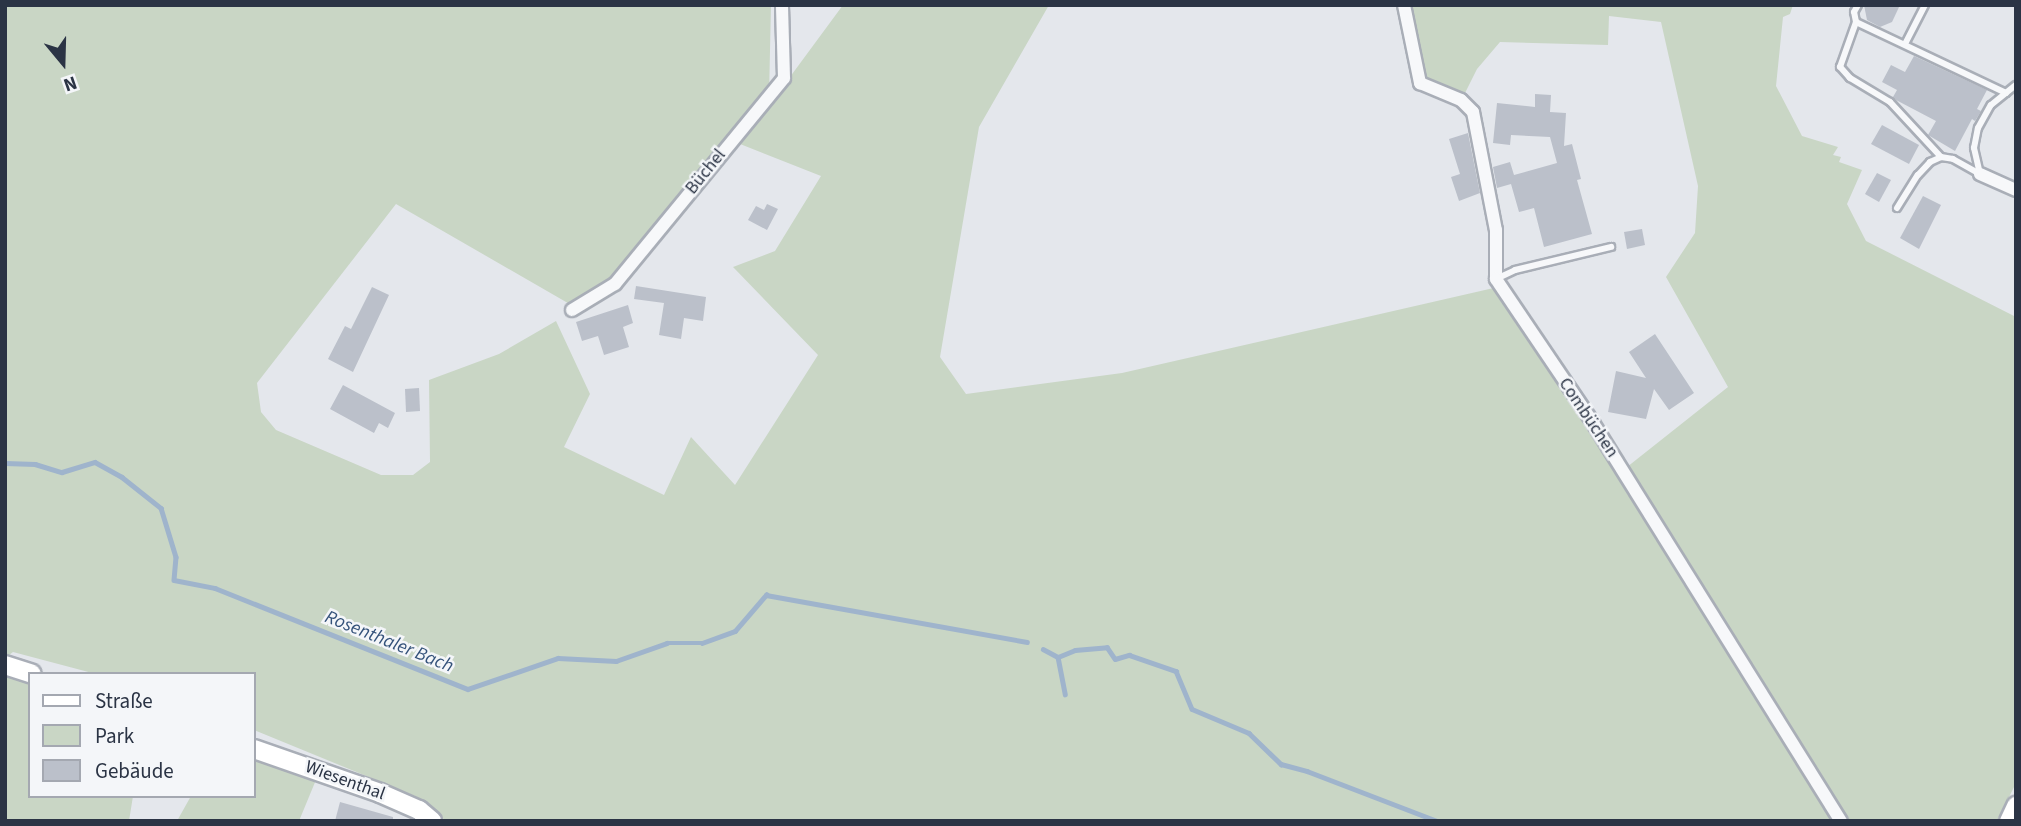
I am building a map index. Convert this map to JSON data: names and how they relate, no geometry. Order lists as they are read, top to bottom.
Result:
{
  "streets": {
    "street": ["Büchel", "Combüchen", "Wiesenthal"]
  },
  "water": ["Rosenthaler Bach"],
  "legend": ["Straße", "Park", "Gebäude"],
  "north": "bottom"
}
